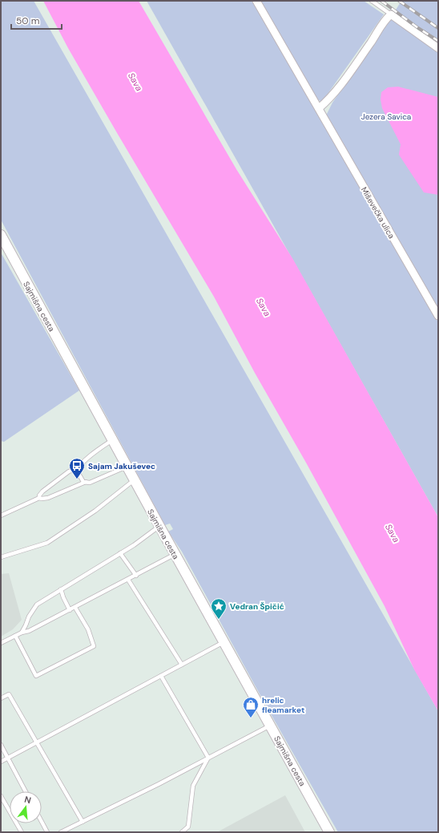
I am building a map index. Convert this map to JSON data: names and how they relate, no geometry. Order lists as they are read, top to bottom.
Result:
{
  "streets": {
    "street": ["Miševečka ulica", "Sajmišna cesta"]
  },
  "water": ["Sava"],
  "parks": ["Jezera Savica"],
  "places": {
    "bus stop": ["Sajam Jakuševec"],
    "place": ["Vedran Špičić"],
    "shop": ["hrelic fleamarket"]
  },
  "scale_bar": "50 m",
  "north": "top"
}
